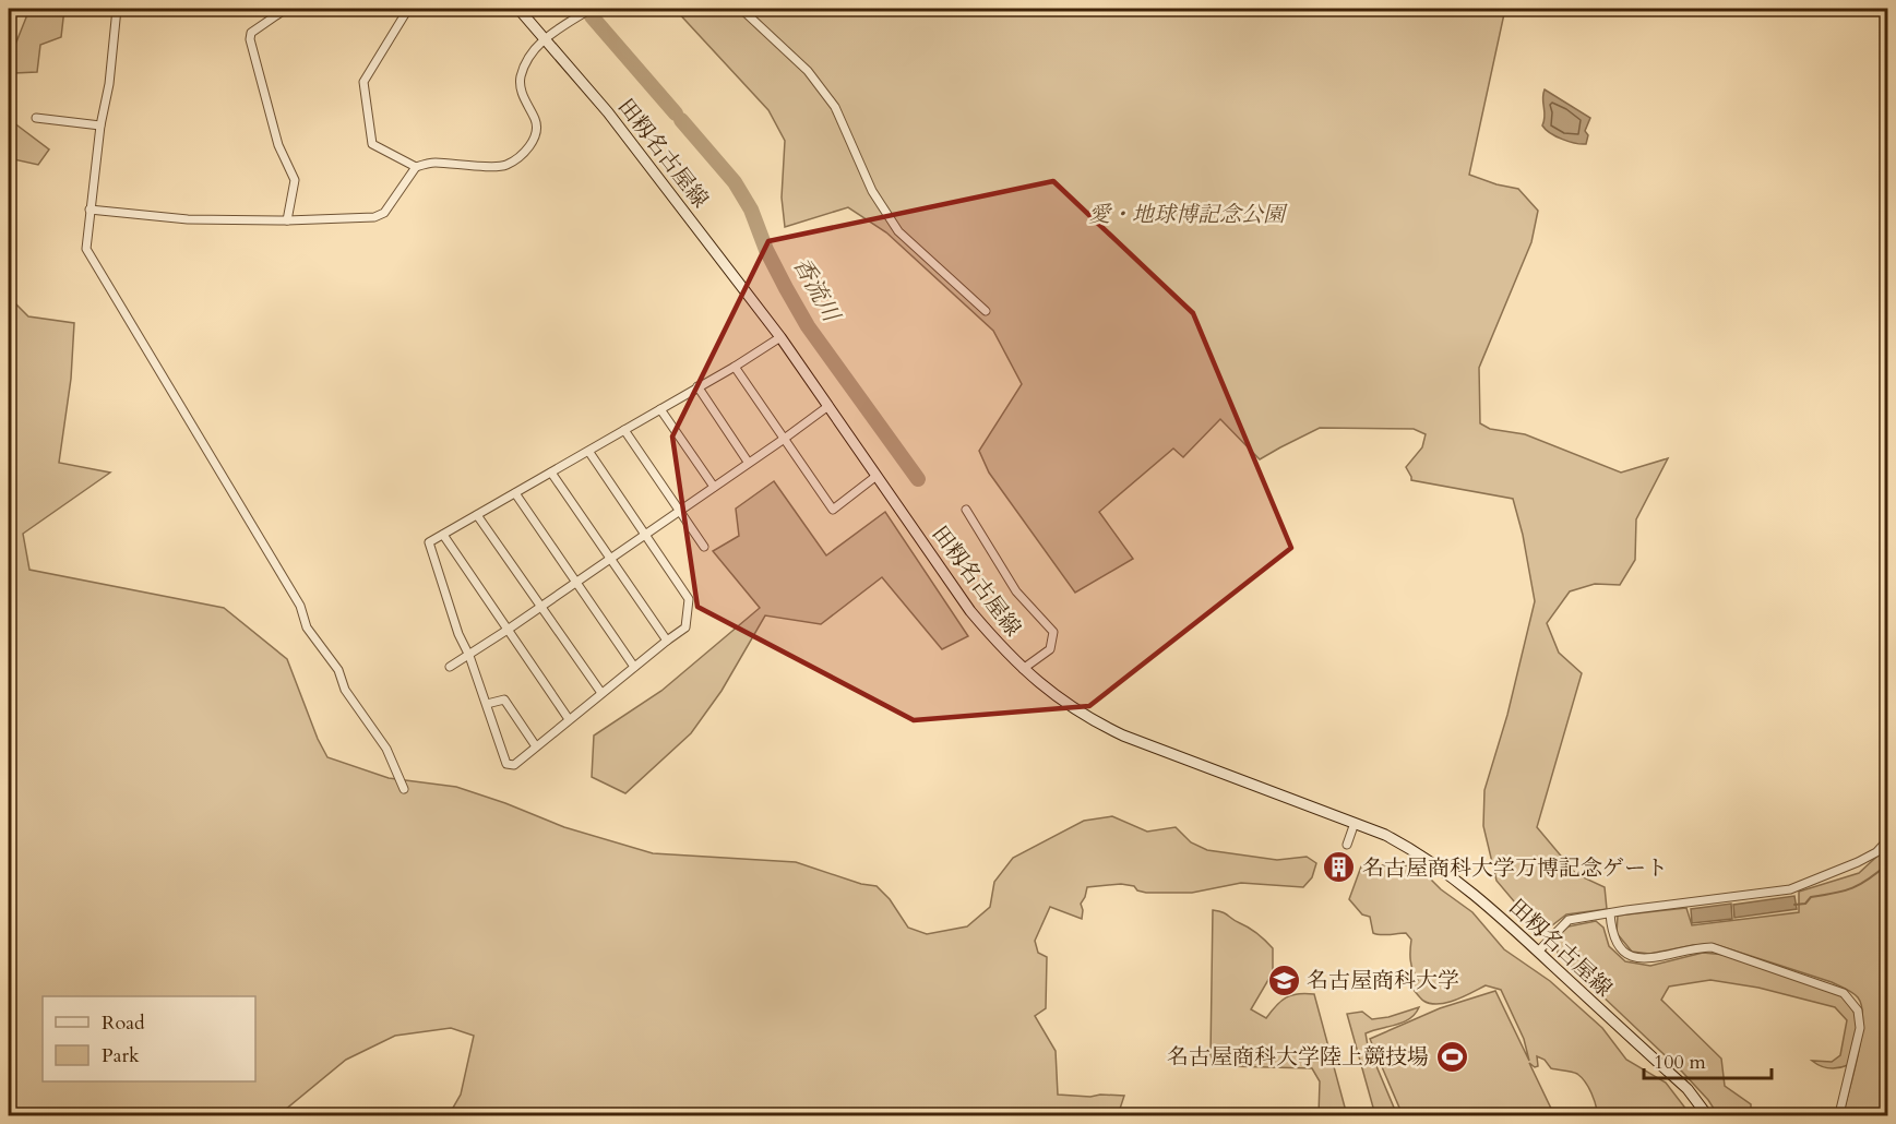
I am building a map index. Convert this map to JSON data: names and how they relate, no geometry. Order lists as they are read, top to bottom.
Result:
{
  "streets": {
    "main road": ["田籾名古屋線"]
  },
  "water": ["香流川"],
  "parks": ["愛・地球博記念公園"],
  "places": {
    "building": ["名古屋商科大学万博記念ゲート"],
    "school or university": ["名古屋商科大学"],
    "sports": ["名古屋商科大学陸上競技場"]
  },
  "legend": ["Road", "Park"],
  "scale_bar": "100 m"
}
